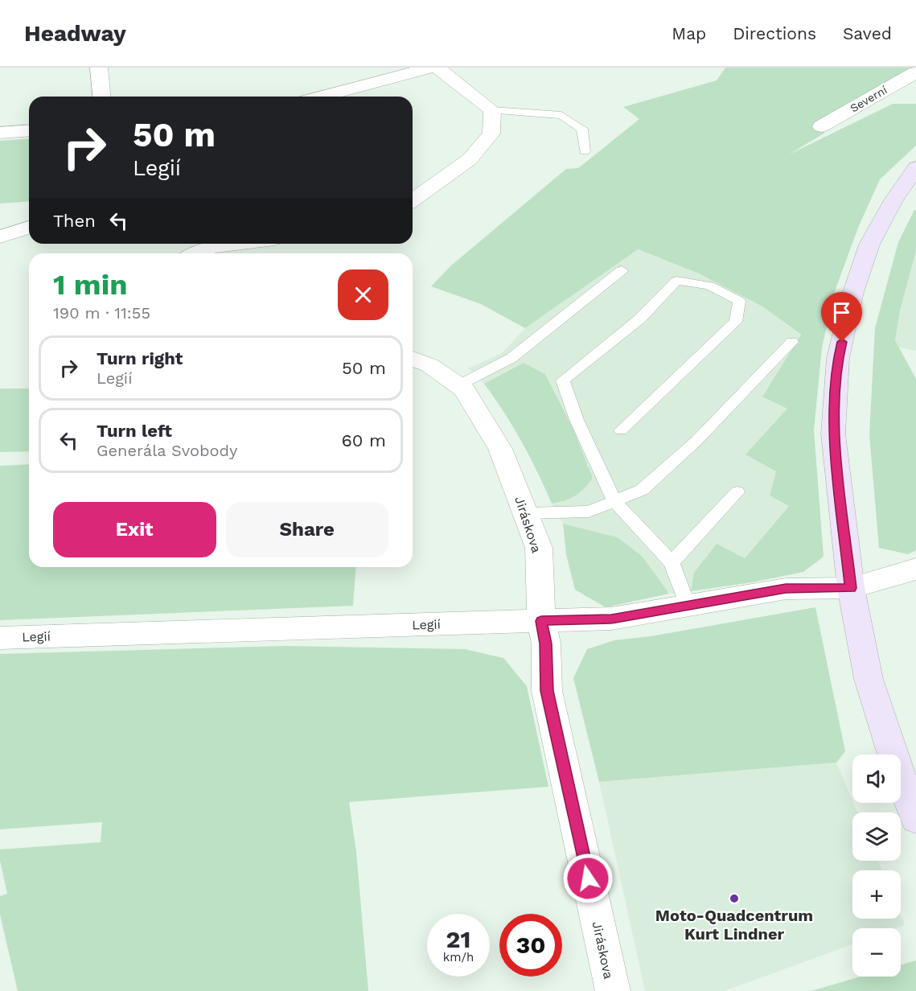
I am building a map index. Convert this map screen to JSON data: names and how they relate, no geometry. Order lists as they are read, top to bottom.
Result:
{
  "streets": {
    "street": ["Severní", "Jiráskova", "Legií"]
  },
  "crossings": [
    ["Jiráskova", "Legií"]
  ],
  "places": ["Moto-Quadcentrum Kurt Lindner"],
  "page": {
    "header": "Headway",
    "nav": ["Map", "Directions", "Saved"],
    "turn": ["50 m", "Legií"],
    "then": "Then",
    "heading": ["1 min", "190 m · 11:55"],
    "list": [
      {
        "name": "Turn right",
        "note": "Legií",
        "value": "50 m"
      },
      {
        "name": "Turn left",
        "note": "Generála Svobody",
        "value": "60 m"
      }
    ],
    "buttons": ["Exit", "Share"],
    "map_buttons": ["+", "−"],
    "speed": "21 km/h",
    "limit": "30"
  }
}
